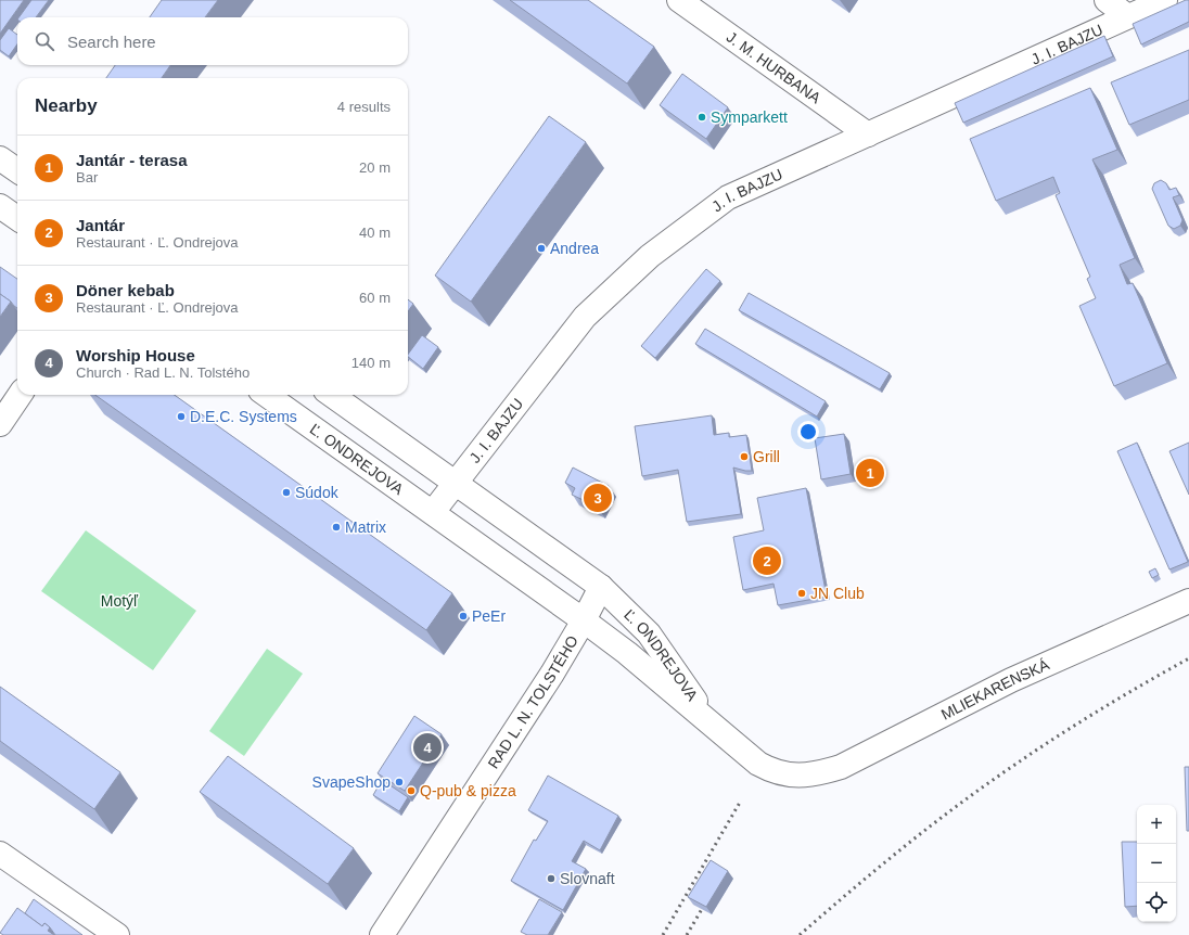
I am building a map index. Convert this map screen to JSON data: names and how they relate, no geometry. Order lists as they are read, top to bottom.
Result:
{
  "streets": {
    "street": [
      "J. I. BAJZU",
      "J. M. HURBANA",
      "Ľ. ONDREJOVA",
      "MLIEKARENSKÁ",
      "RAD L. N. TOLSTÉHO"
    ]
  },
  "crossings": [
    ["J. I. BAJZU", "J. M. HURBANA"],
    ["J. I. BAJZU", "Ľ. ONDREJOVA"],
    ["Ľ. ONDREJOVA", "MLIEKARENSKÁ"],
    ["Ľ. ONDREJOVA", "RAD L. N. TOLSTÉHO"]
  ],
  "parks": ["Motýľ"],
  "places": [
    "Symparkett",
    "Andrea",
    "D.E.C. Systems",
    "Grill",
    "Súdok",
    "Matrix",
    "JN Club",
    "PeEr",
    "SvapeShop",
    "Q-pub & pizza",
    "Slovnaft"
  ],
  "page": {
    "search": "Search here",
    "heading": ["Nearby", "4 results"],
    "list": [
      {
        "mark": "1",
        "name": "Jantár - terasa",
        "note": "Bar",
        "value": "20 m"
      },
      {
        "mark": "2",
        "name": "Jantár",
        "note": "Restaurant · Ľ. Ondrejova",
        "value": "40 m"
      },
      {
        "mark": "3",
        "name": "Döner kebab",
        "note": "Restaurant · Ľ. Ondrejova",
        "value": "60 m"
      },
      {
        "mark": "4",
        "name": "Worship House",
        "note": "Church · Rad L. N. Tolstého",
        "value": "140 m"
      }
    ],
    "pins": [
      "1",
      "3",
      "2",
      "4"
    ],
    "map_buttons": ["+", "−"]
  }
}
